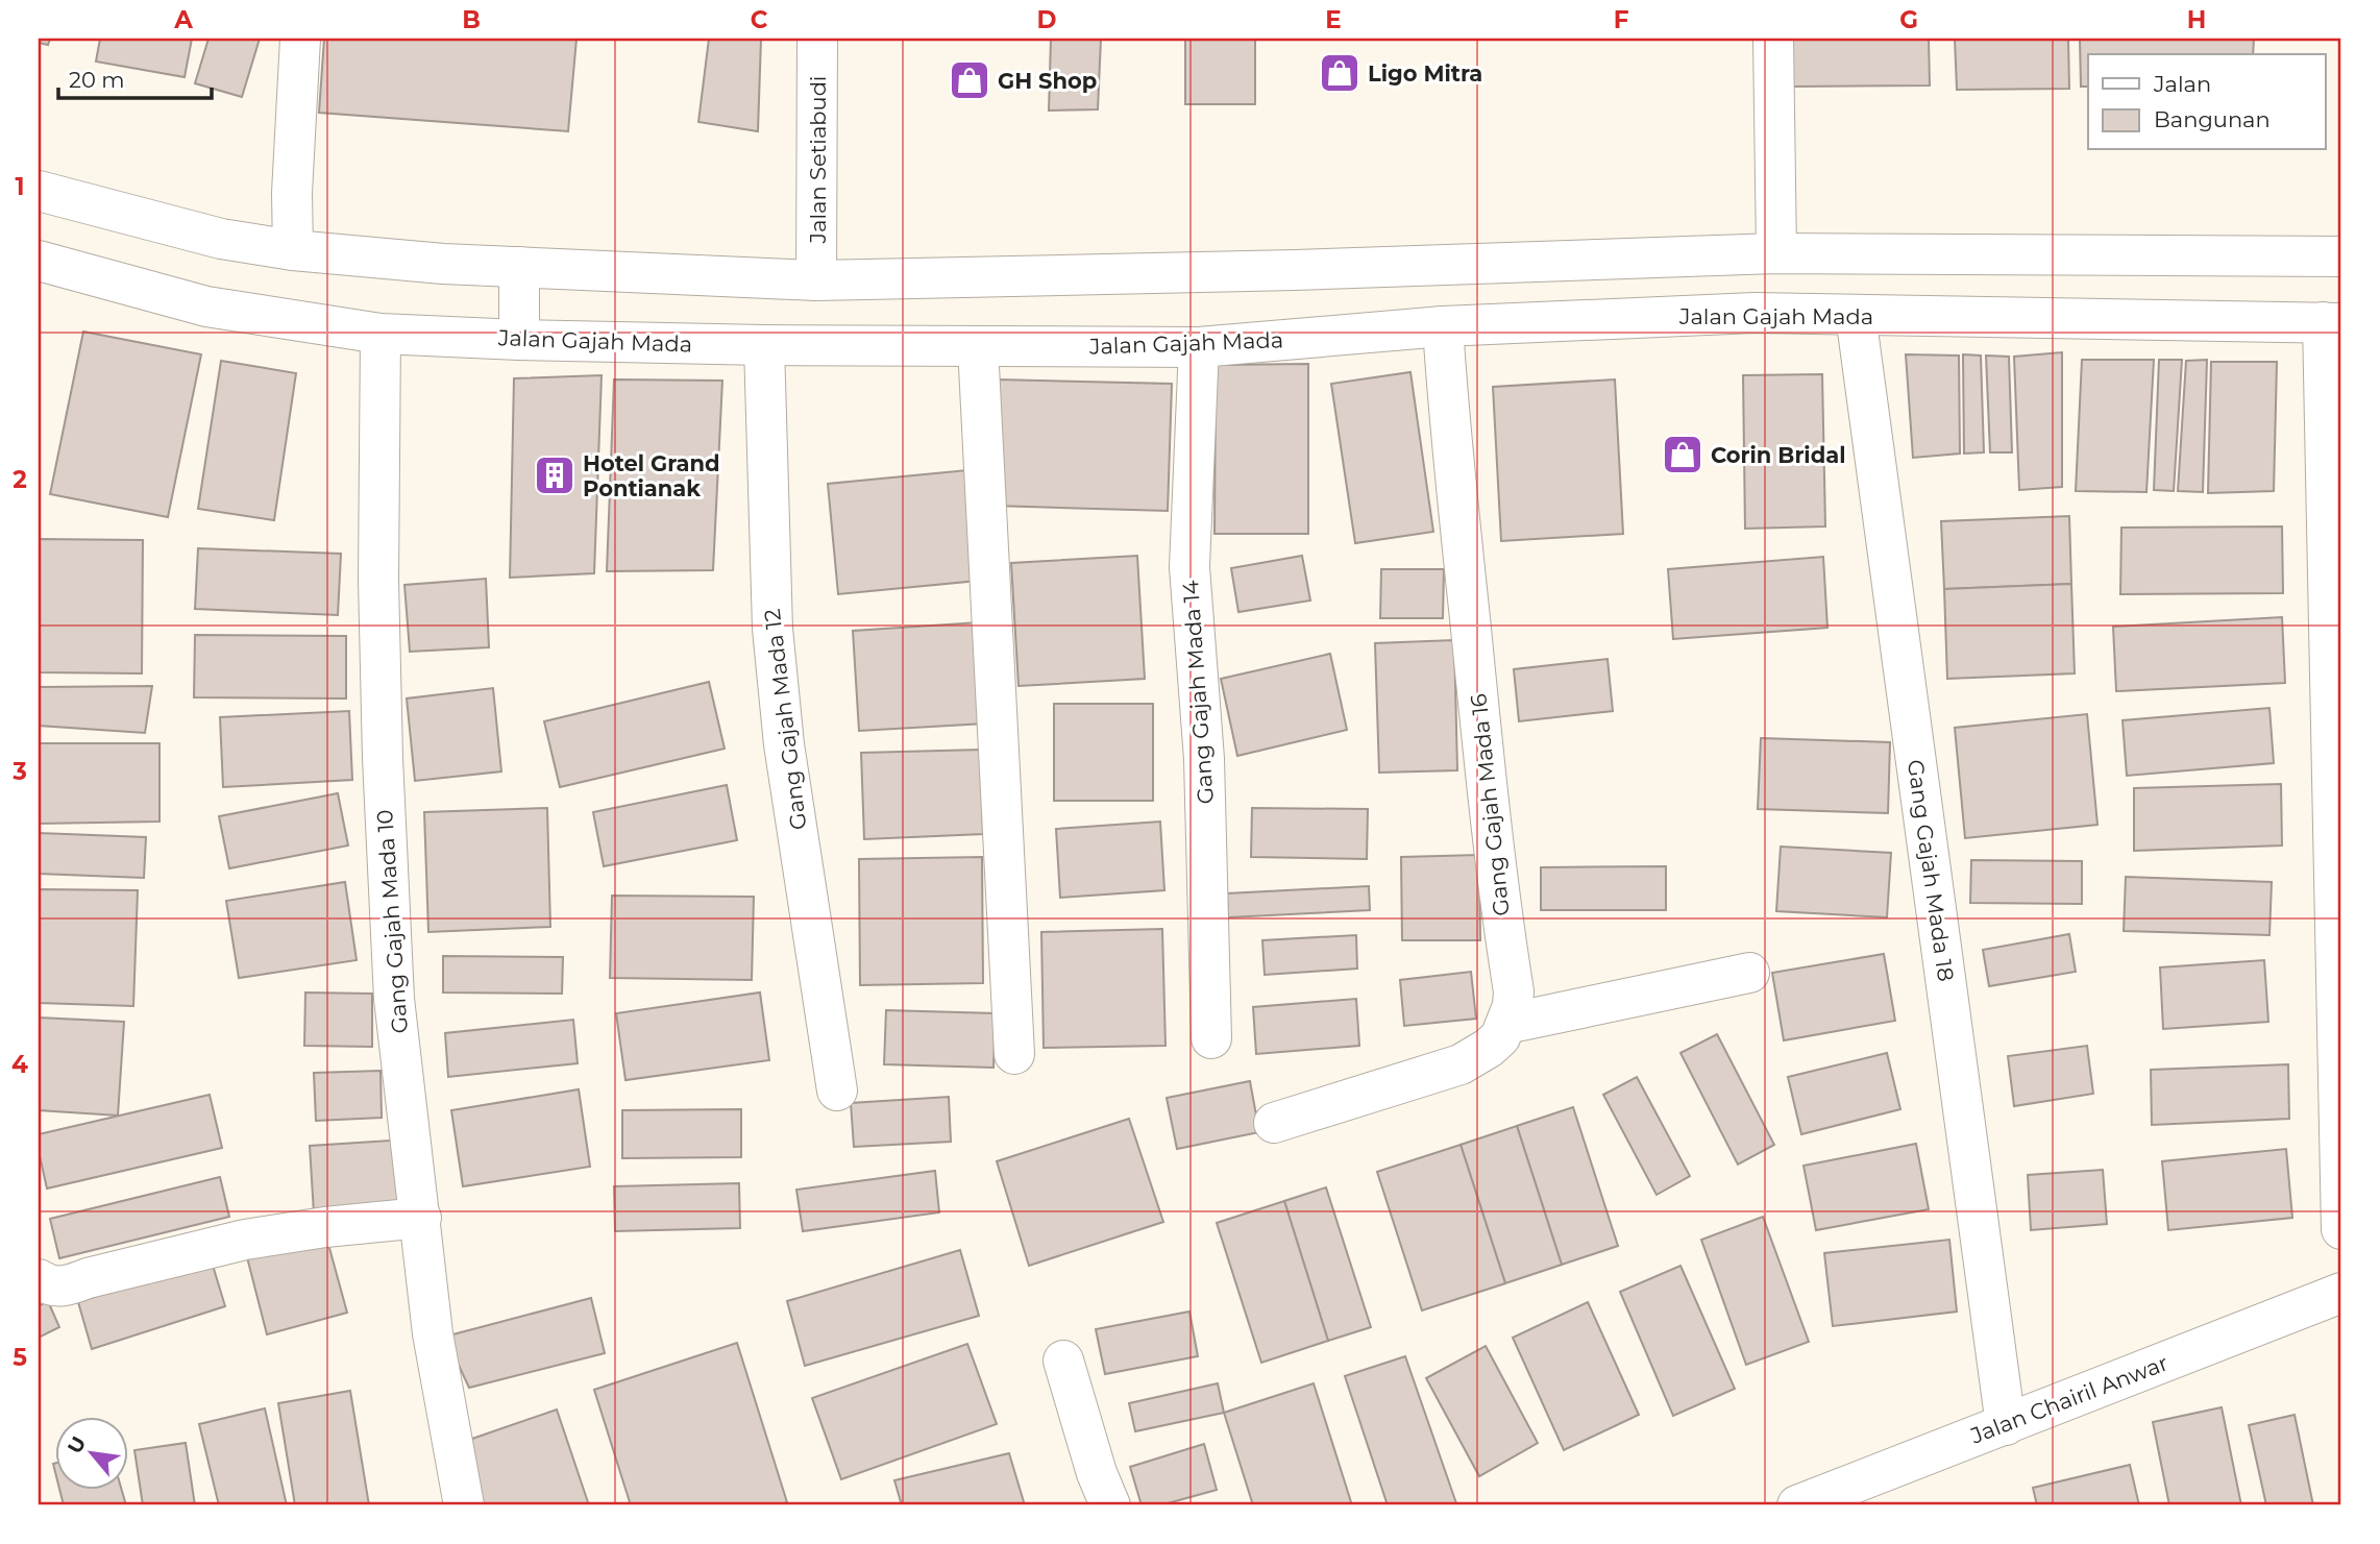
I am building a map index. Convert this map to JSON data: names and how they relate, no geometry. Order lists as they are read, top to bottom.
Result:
{
  "streets": {
    "street": [
      "Jalan Setiabudi",
      "Jalan Gajah Mada",
      "Gang Gajah Mada 14",
      "Gang Gajah Mada 12",
      "Gang Gajah Mada 16",
      "Gang Gajah Mada 18",
      "Gang Gajah Mada 10",
      "Jalan Chairil Anwar"
    ]
  },
  "crossings": [
    ["Jalan Gajah Mada", "Gang Gajah Mada 14"],
    ["Jalan Gajah Mada", "Gang Gajah Mada 12"],
    ["Jalan Gajah Mada", "Gang Gajah Mada 16"],
    ["Jalan Gajah Mada", "Gang Gajah Mada 18"],
    ["Jalan Gajah Mada", "Gang Gajah Mada 10"],
    ["Gang Gajah Mada 18", "Jalan Chairil Anwar"]
  ],
  "places": {
    "shop": ["Ligo Mitra", "GH Shop", "Corin Bridal"],
    "building": ["Hotel Grand Pontianak"]
  },
  "legend": ["Jalan", "Bangunan"],
  "scale_bar": "20 m",
  "north": "top left",
  "grid": {
    "columns": [
      "A",
      "B",
      "C",
      "D",
      "E",
      "F",
      "G",
      "H"
    ],
    "rows": [
      "1",
      "2",
      "3",
      "4",
      "5"
    ]
  }
}
